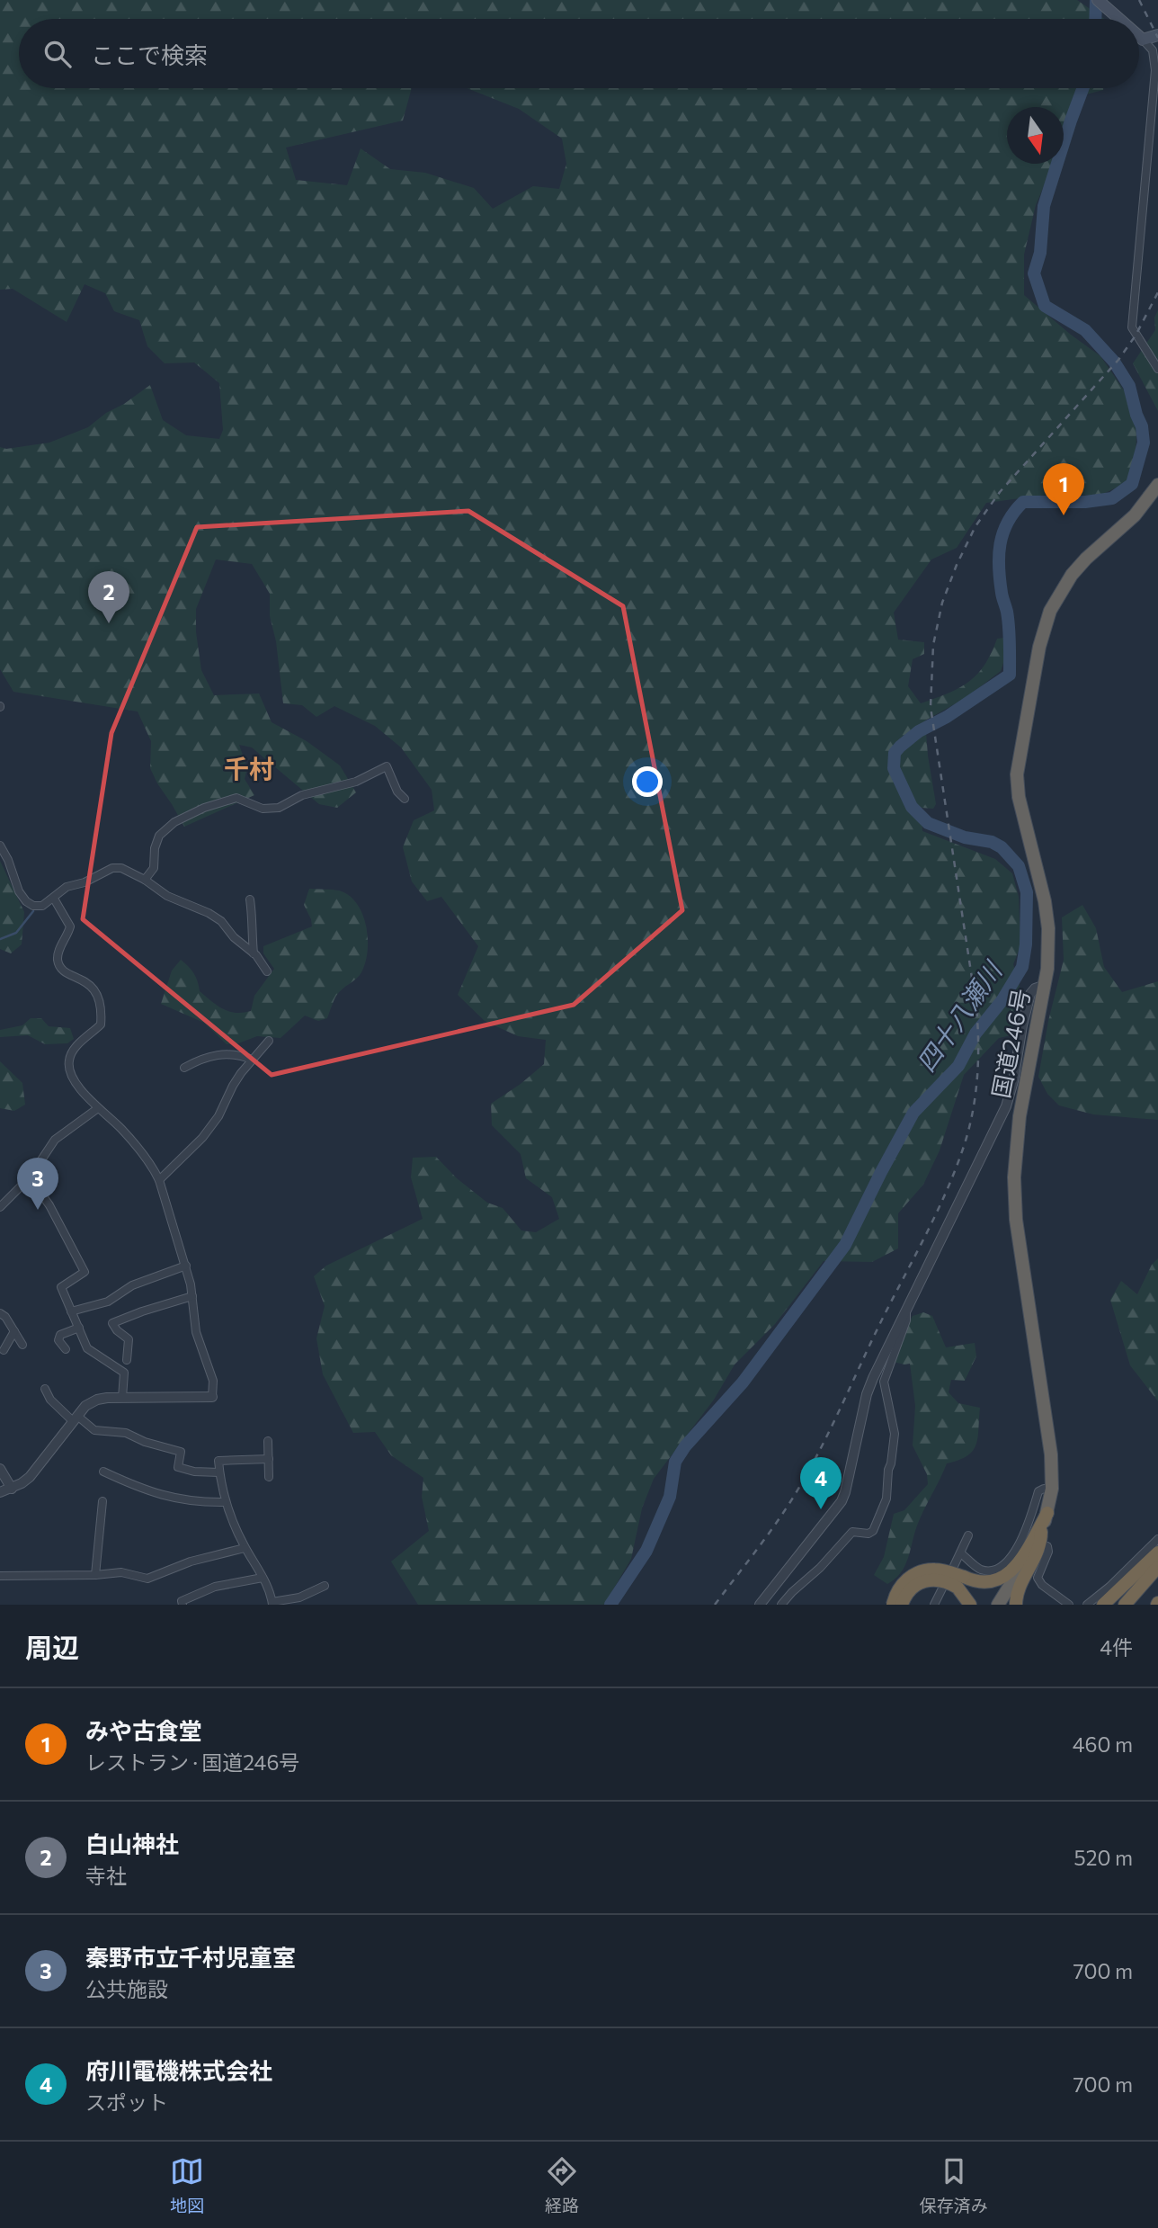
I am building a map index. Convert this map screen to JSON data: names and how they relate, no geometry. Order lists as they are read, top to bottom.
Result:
{
  "streets": {
    "highway": ["国道246号"]
  },
  "districts": ["千村"],
  "water": ["四十八瀬川"],
  "north": "bottom",
  "page": {
    "search": "ここで検索",
    "pins": [
      "1",
      "2",
      "3",
      "4"
    ],
    "heading": ["周辺", "4件"],
    "list": [
      {
        "mark": "1",
        "name": "みや古食堂",
        "note": "レストラン · 国道246号",
        "value": "460 m"
      },
      {
        "mark": "2",
        "name": "白山神社",
        "note": "寺社",
        "value": "520 m"
      },
      {
        "mark": "3",
        "name": "秦野市立千村児童室",
        "note": "公共施設",
        "value": "700 m"
      },
      {
        "mark": "4",
        "name": "府川電機株式会社",
        "note": "スポット",
        "value": "700 m"
      }
    ],
    "nav": ["地図", "経路", "保存済み"]
  }
}
